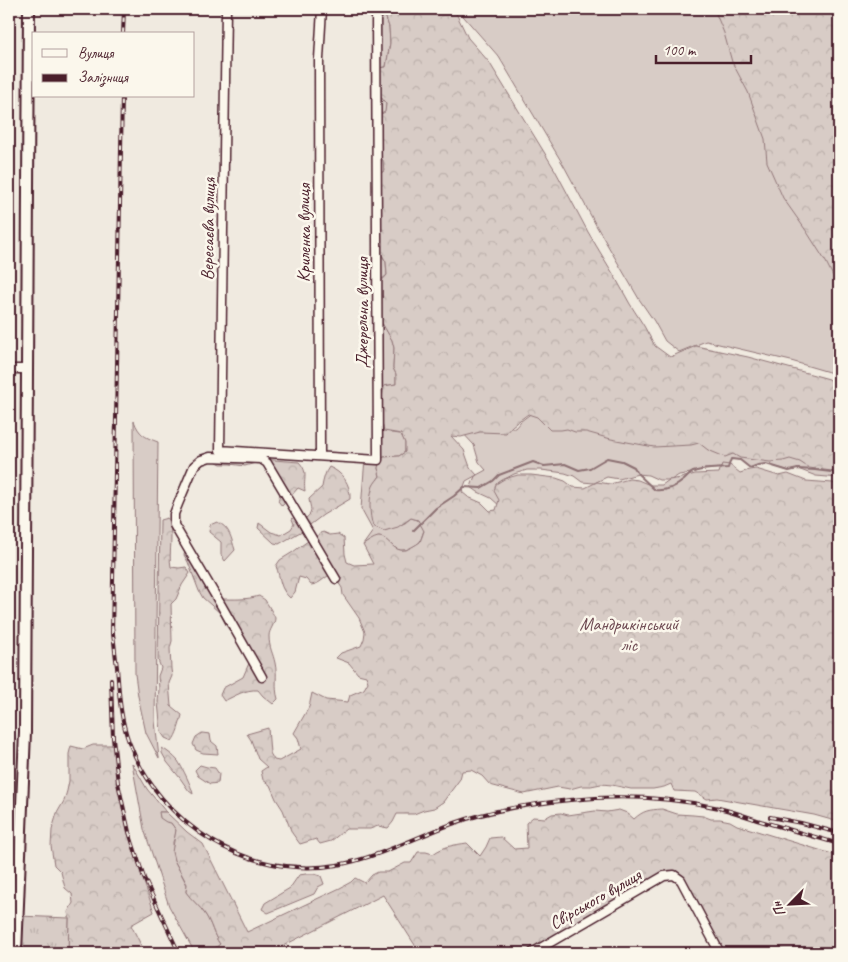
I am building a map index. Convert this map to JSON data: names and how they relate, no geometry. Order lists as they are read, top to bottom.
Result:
{
  "streets": {
    "street": [
      "Вересаєва вулиця",
      "Криленка вулиця",
      "Джерельна вулиця",
      "Свірського вулиця"
    ]
  },
  "crossings": [
    ["Вересаєва вулиця", "Джерельна вулиця"],
    ["Криленка вулиця", "Джерельна вулиця"]
  ],
  "parks": ["Мандрикінський ліс"],
  "legend": ["Вулиця", "Залізниця"],
  "scale_bar": "100 m",
  "north": "bottom left"
}
